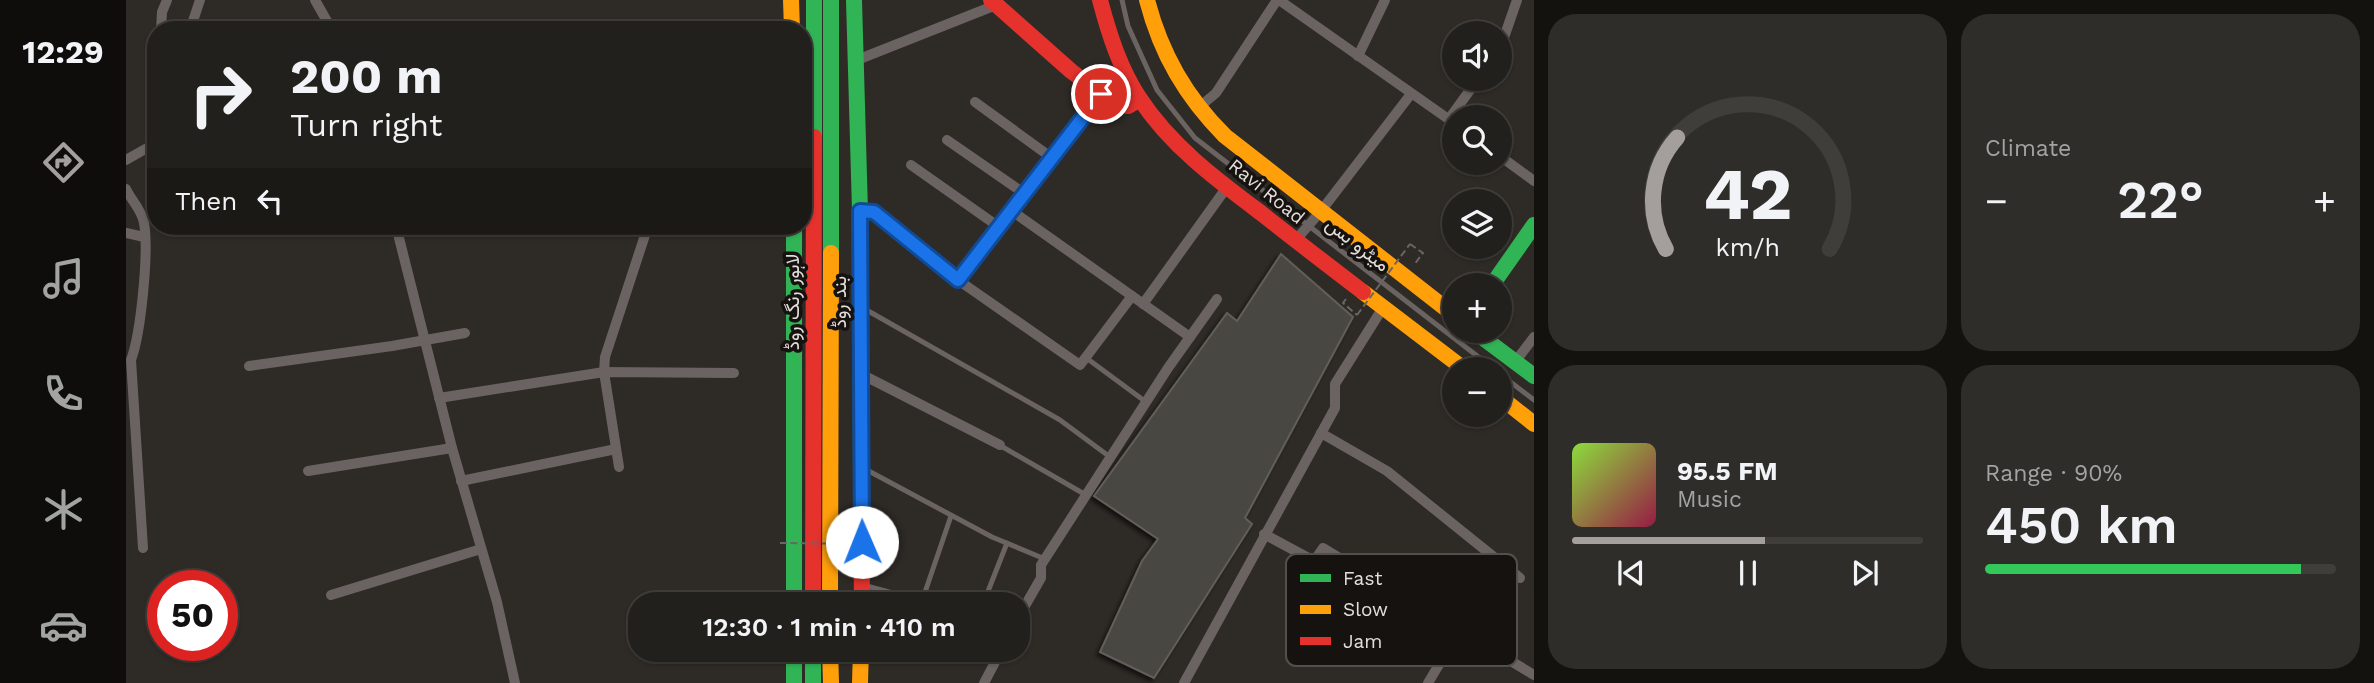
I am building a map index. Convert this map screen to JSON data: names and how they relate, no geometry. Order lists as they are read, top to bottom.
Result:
{
  "streets": {
    "main road": ["Ravi Road", "لاہور رنگ روڈ", "بند روڈ"],
    "lane": ["میٹرو بس"]
  },
  "legend": ["Fast", "Slow", "Jam"],
  "page": {
    "tabs": "12:29",
    "tile": [
      "Climate",
      ["Range · 90%", "450 km"]
    ],
    "map_buttons": ["+", "−"],
    "turn": ["200 m", "Turn right"],
    "then": "Then",
    "heat": ["−", "22°", "+"],
    "song": ["95.5 FM", "Music"],
    "limit": "50",
    "trip": "12:30 · 1 min · 410 m",
    "gauge": ["42", "km/h"]
  }
}
